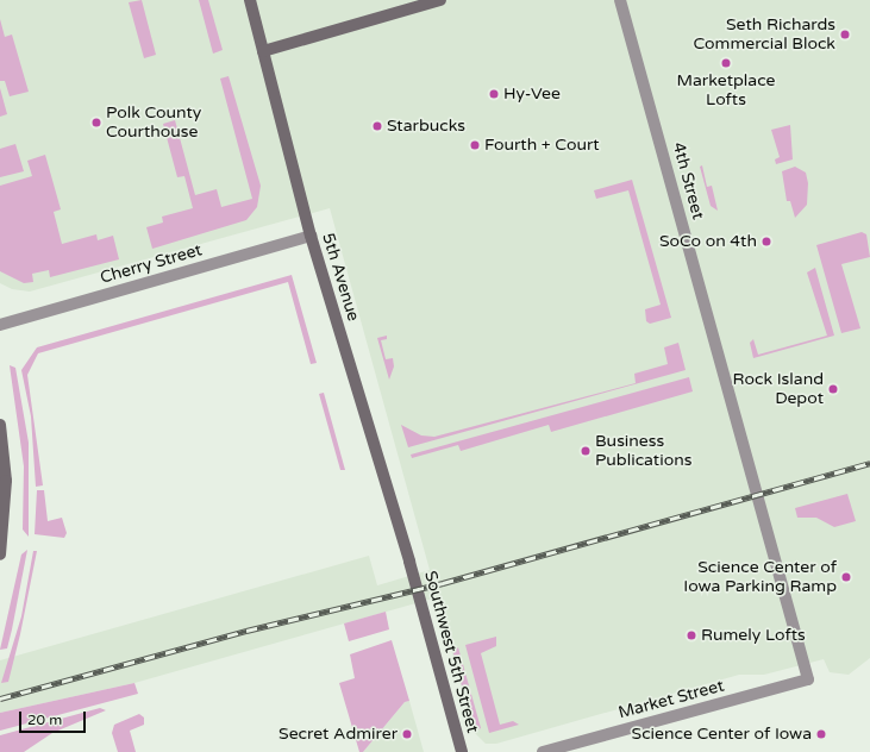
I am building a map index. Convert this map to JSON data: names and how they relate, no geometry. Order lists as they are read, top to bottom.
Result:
{
  "streets": {
    "street": [
      "4th Street",
      "Cherry Street",
      "5th Avenue",
      "Southwest 5th Street",
      "Market Street"
    ]
  },
  "crossings": [
    ["4th Street", "Market Street"],
    ["Cherry Street", "5th Avenue"],
    ["5th Avenue", "Southwest 5th Street"]
  ],
  "places": [
    "Seth Richards Commercial Block",
    "Marketplace Lofts",
    "Hy-Vee",
    "Polk County Courthouse",
    "Starbucks",
    "Fourth + Court",
    "SoCo on 4th",
    "Rock Island Depot",
    "Business Publications",
    "Science Center of Iowa Parking Ramp",
    "Rumely Lofts",
    "Secret Admirer",
    "Science Center of Iowa"
  ],
  "scale_bar": "20 m"
}
